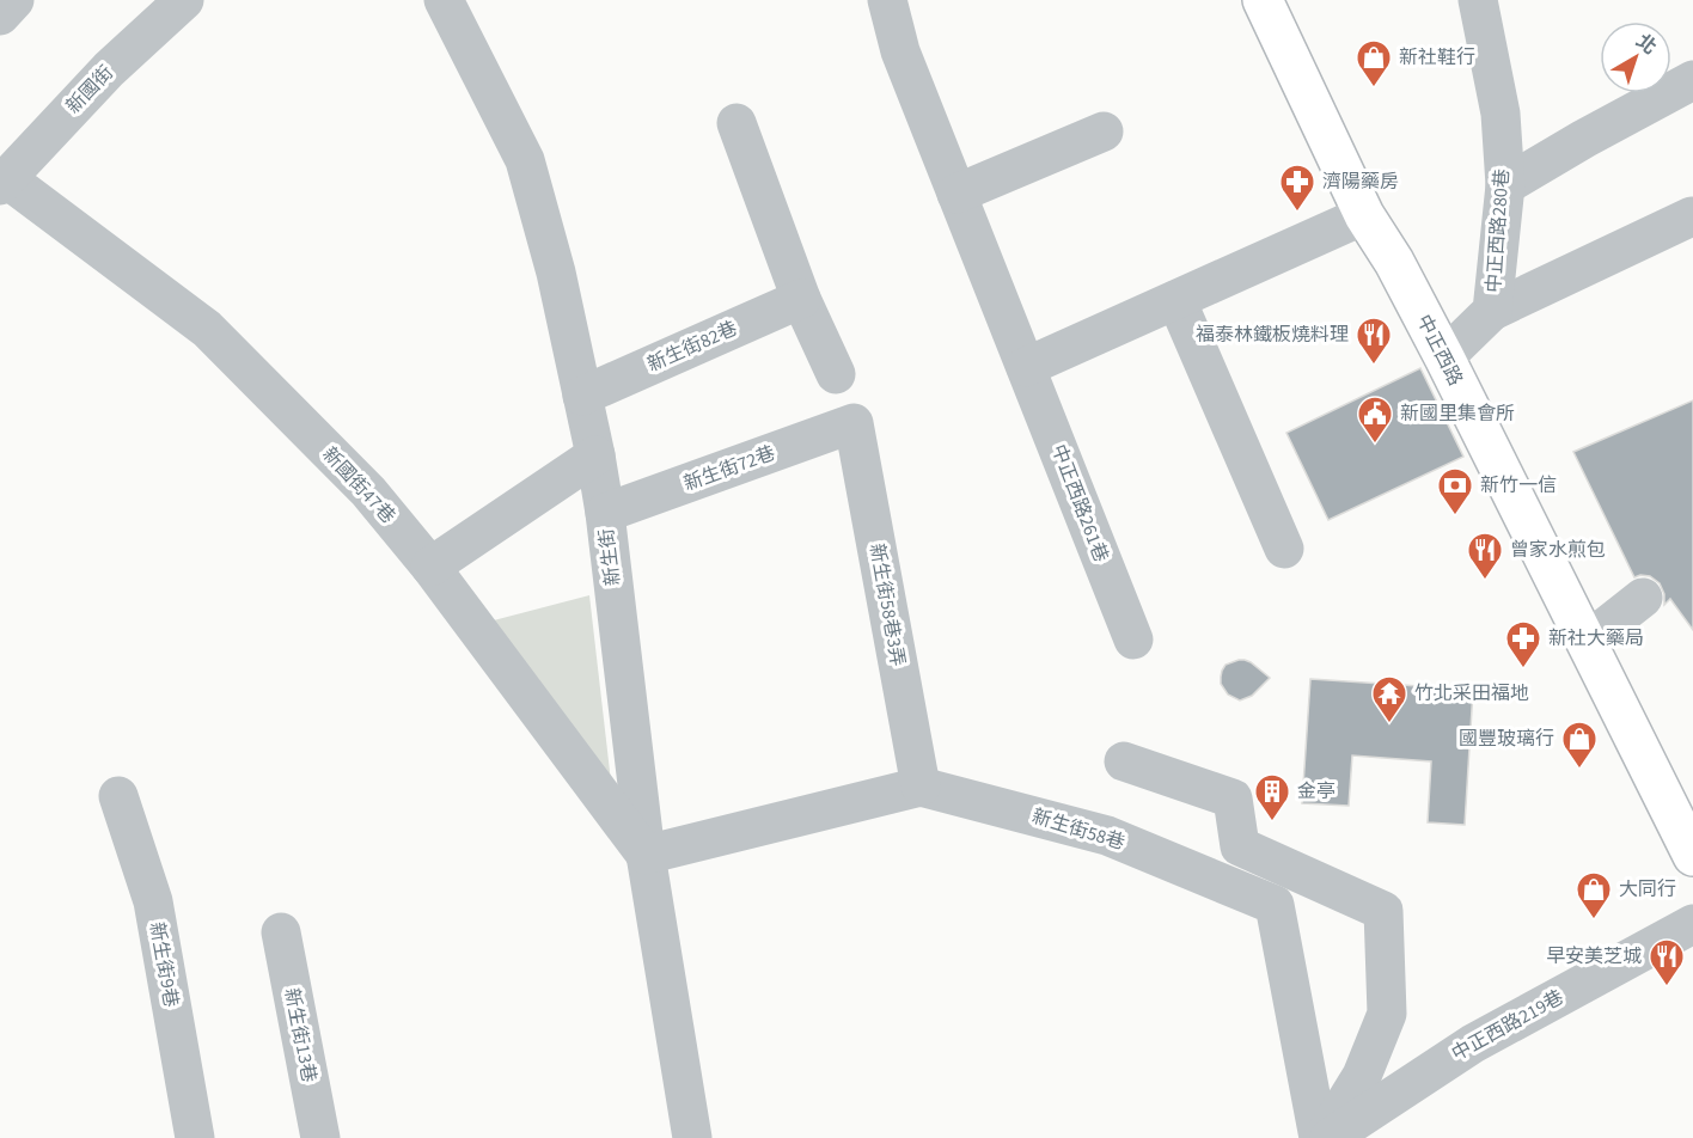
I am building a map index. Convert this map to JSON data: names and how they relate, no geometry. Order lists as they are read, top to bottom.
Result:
{
  "streets": {
    "main road": ["中正西路"],
    "street": [
      "新國街",
      "中正西路280巷",
      "新生街82巷",
      "新生街72巷",
      "新國街47巷",
      "中正西路261巷",
      "新生街",
      "新生街58巷3弄",
      "新生街58巷",
      "新生街9巷",
      "中正西路219巷",
      "新生街13巷"
    ]
  },
  "crossings": [
    ["新國街", "新國街47巷"],
    ["中正西路280巷", "中正西路"],
    ["新生街82巷", "新生街"],
    ["新生街72巷", "新生街"],
    ["新生街72巷", "新生街58巷3弄"],
    ["新國街47巷", "新生街"],
    ["新國街47巷", "新生街58巷"],
    ["新生街", "新生街58巷"],
    ["新生街58巷3弄", "新生街58巷"]
  ],
  "places": {
    "shop": ["新社鞋行", "國豐玻璃行", "大同行"],
    "pharmacy": ["濟陽藥房", "新社大藥局"],
    "restaurant": ["福泰林鐵板燒料理", "曾家水煎包", "早安美芝城"],
    "public building": ["新國里集會所"],
    "bank": ["新竹一信"],
    "temple": ["竹北采田福地"],
    "building": ["金亭"]
  },
  "north": "top right"
}
